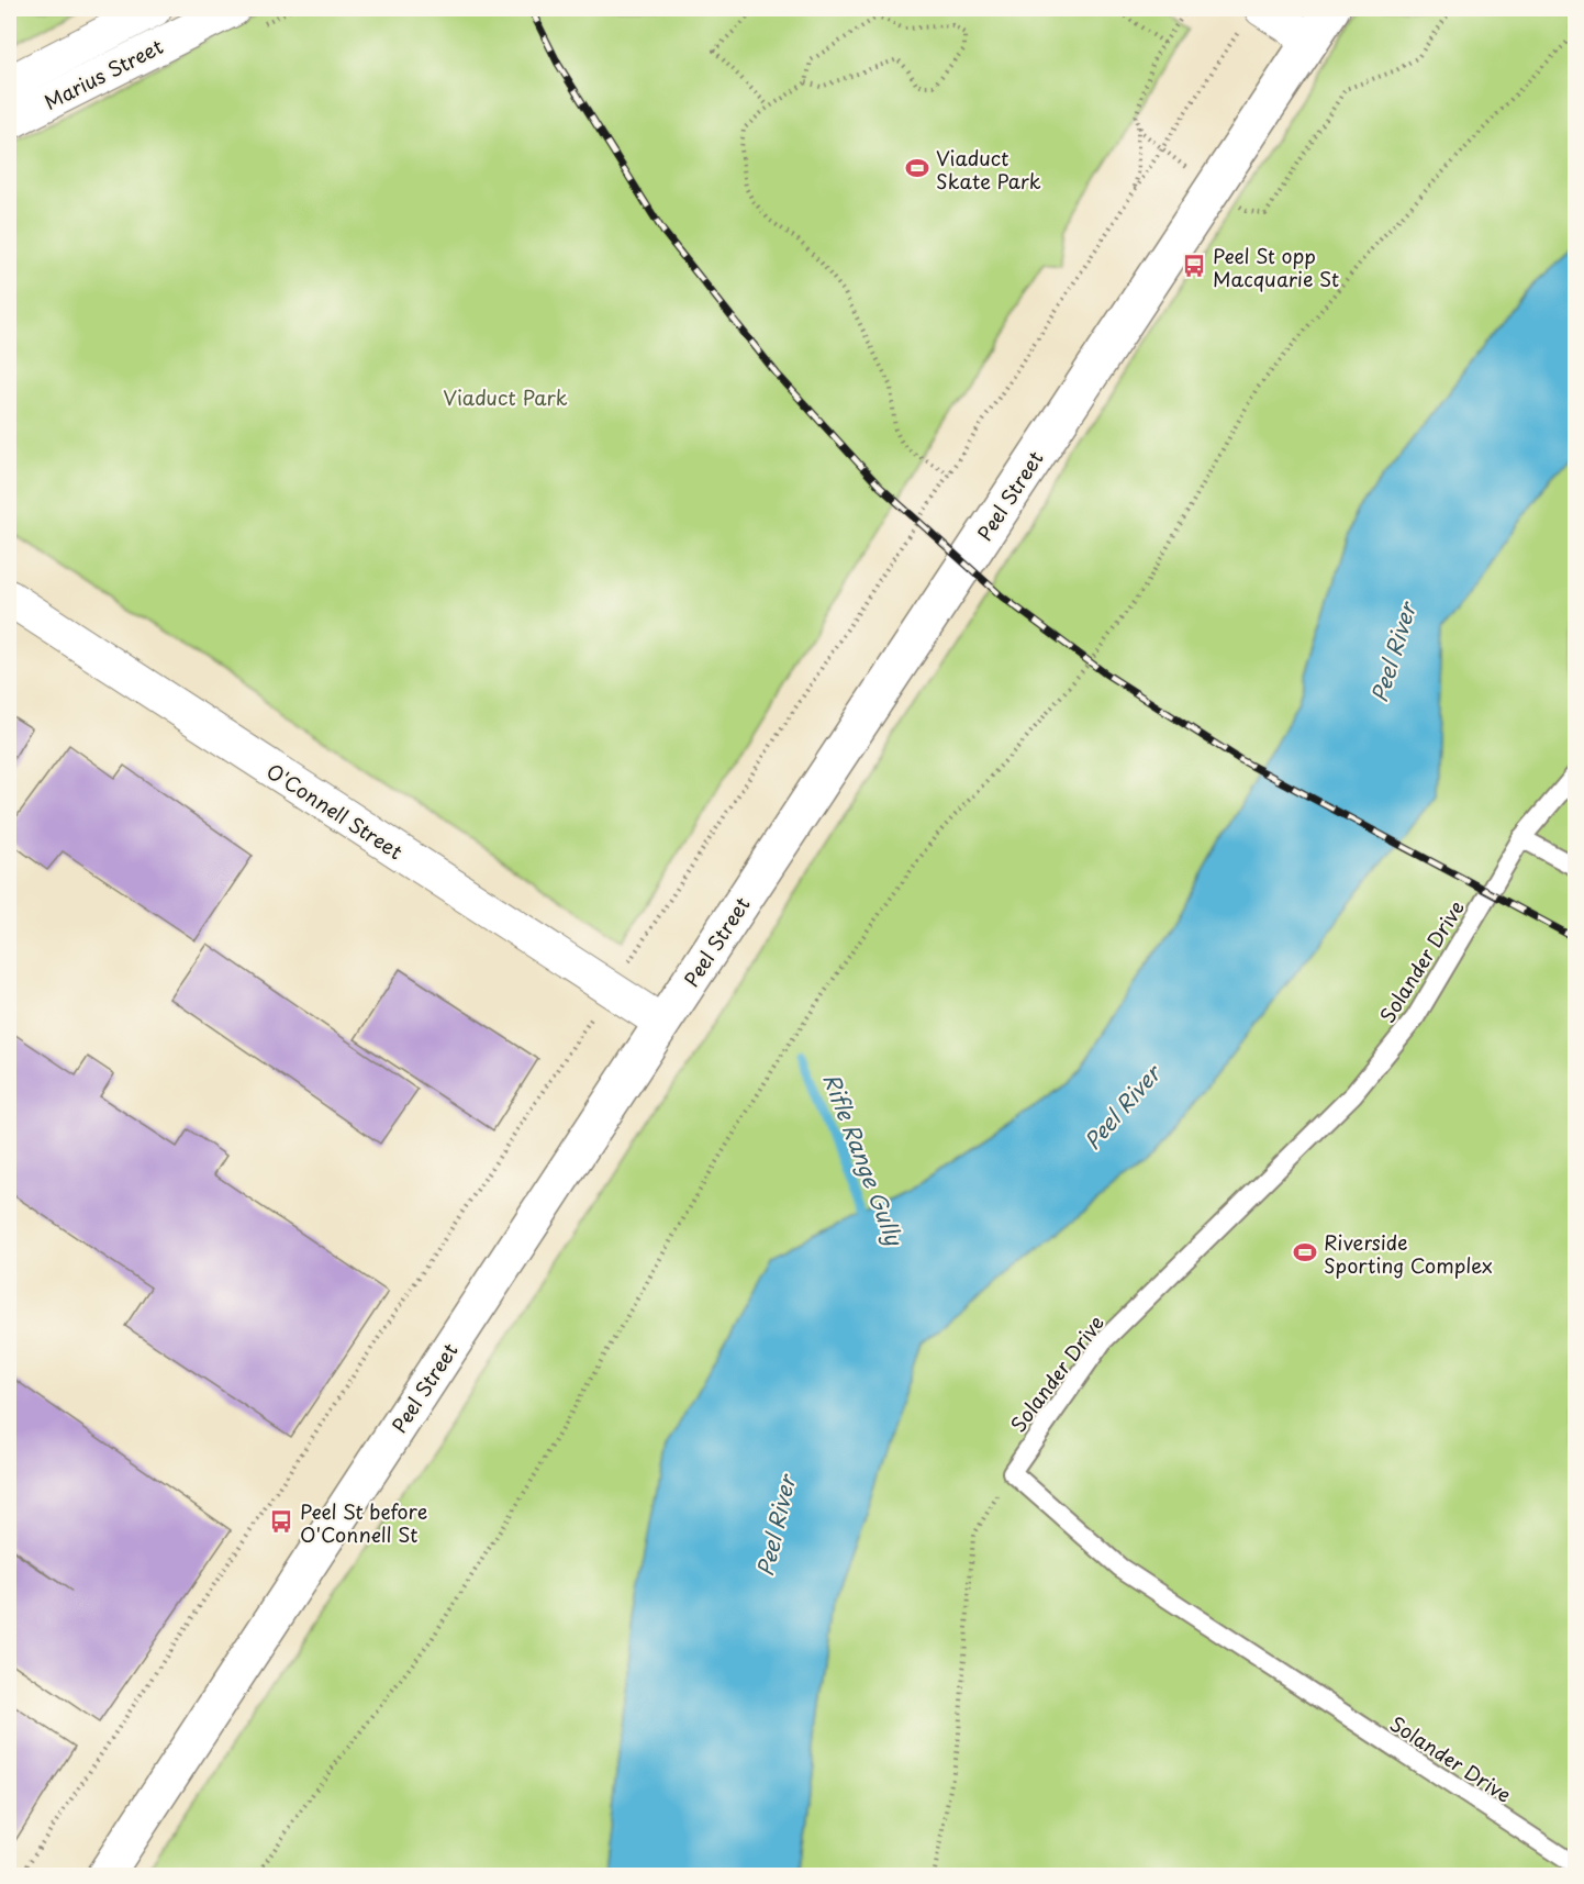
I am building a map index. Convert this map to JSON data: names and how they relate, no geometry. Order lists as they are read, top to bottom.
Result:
{
  "streets": {
    "main road": ["Peel Street"],
    "street": ["Marius Street", "O'Connell Street"],
    "lane": ["Solander Drive"]
  },
  "crossings": [
    ["Peel Street", "O'Connell Street"]
  ],
  "water": ["Peel River", "Rifle Range Gully"],
  "parks": ["Viaduct Park"],
  "places": {
    "sports": ["Viaduct Skate Park", "Riverside Sporting Complex"],
    "bus stop": ["Peel St opp Macquarie St", "Peel St before O'Connell St"]
  }
}
